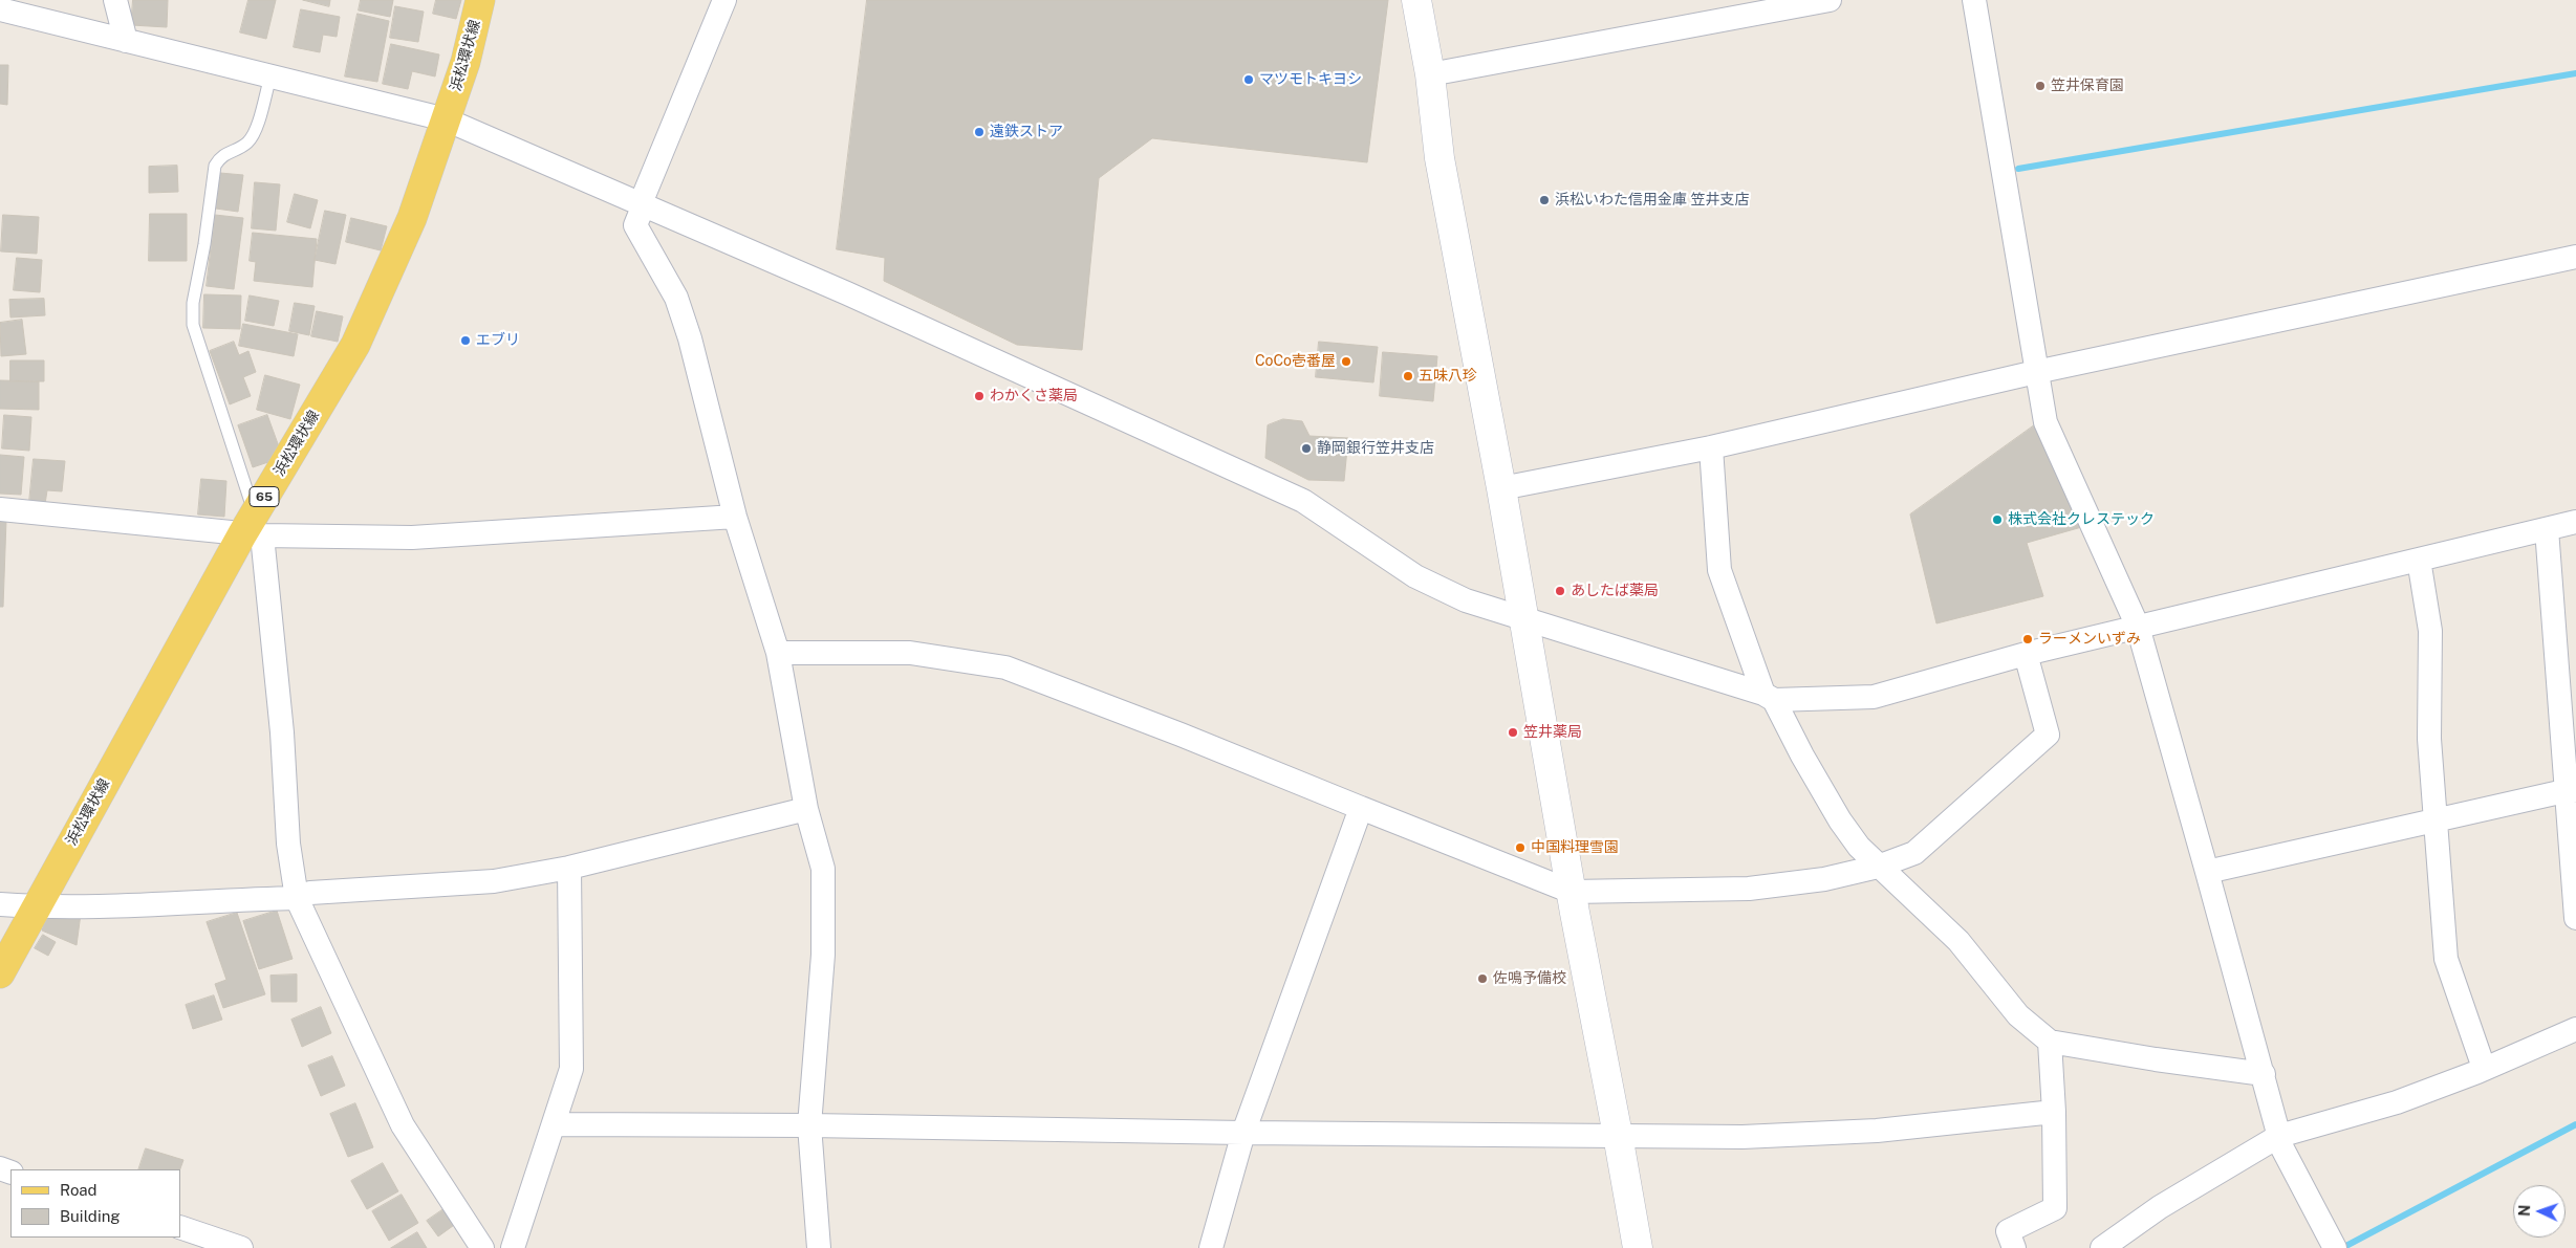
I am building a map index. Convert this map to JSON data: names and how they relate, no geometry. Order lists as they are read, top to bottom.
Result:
{
  "streets": {
    "main road": ["浜松環状線", "65"]
  },
  "places": [
    "マツモトキヨシ",
    "笠井保育園",
    "遠鉄ストア",
    "浜松いわた信用金庫 笠井支店",
    "エブリ",
    "CoCo壱番屋",
    "五味八珍",
    "わかくさ薬局",
    "静岡銀行笠井支店",
    "株式会社クレステック",
    "あしたば薬局",
    "ラーメンいずみ",
    "笠井薬局",
    "中国料理雪園",
    "佐鳴予備校"
  ],
  "legend": ["Road", "Building"],
  "north": "left"
}
